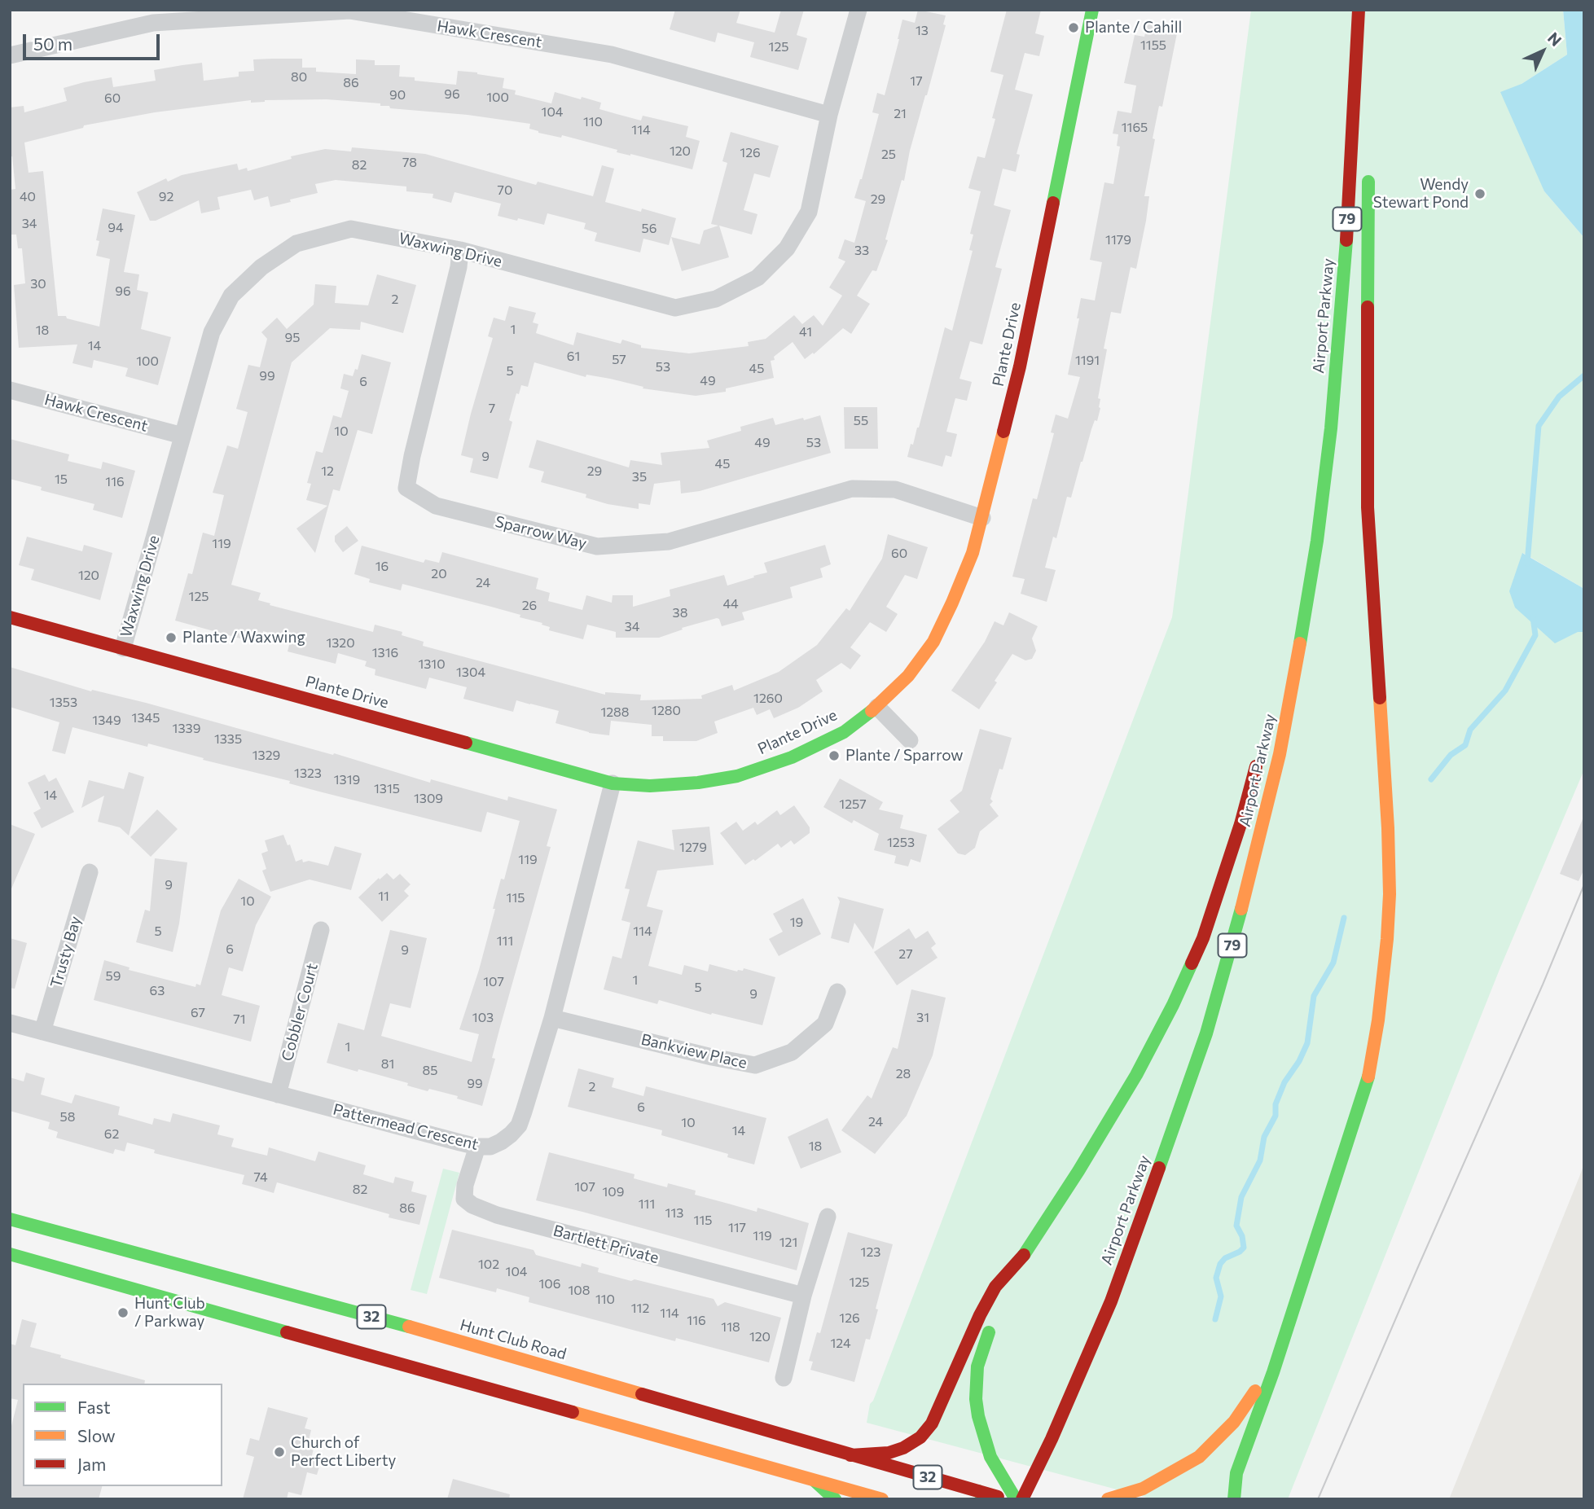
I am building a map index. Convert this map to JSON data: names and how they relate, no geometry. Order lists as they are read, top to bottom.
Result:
{
  "streets": {
    "main road": [
      "79",
      "Airport Parkway",
      "Plante Drive",
      "32",
      "Hunt Club Road"
    ],
    "street": [
      "Hawk Crescent",
      "Waxwing Drive",
      "Sparrow Way",
      "Trusty Bay",
      "Cobbler Court",
      "Bankview Place",
      "Pattermead Crescent",
      "Bartlett Private"
    ]
  },
  "crossings": [
    ["Hawk Crescent", "Waxwing Drive"],
    ["Waxwing Drive", "Plante Drive"],
    ["Waxwing Drive", "Sparrow Way"],
    ["Plante Drive", "Sparrow Way"],
    ["Plante Drive", "Pattermead Crescent"],
    ["Trusty Bay", "Pattermead Crescent"],
    ["Cobbler Court", "Pattermead Crescent"],
    ["Bankview Place", "Pattermead Crescent"],
    ["Pattermead Crescent", "Bartlett Private"]
  ],
  "places": [
    "Plante / Cahill",
    "Wendy Stewart Pond",
    "Plante / Waxwing",
    "Plante / Sparrow",
    "Hunt Club / Parkway",
    "Church of Perfect Liberty"
  ],
  "house_numbers": [
    "13",
    "1155",
    "125",
    "80",
    "17",
    "86",
    "96",
    "90",
    "100",
    "60",
    "104",
    "21",
    "110",
    "1165",
    "114",
    "120",
    "126",
    "25",
    "78",
    "82",
    "70",
    "40",
    "92",
    "29",
    "34",
    "94",
    "56",
    "1179",
    "33",
    "30",
    "96",
    "2",
    "1",
    "18",
    "41",
    "95",
    "14",
    "61",
    "57",
    "1191",
    "100",
    "53",
    "45",
    "5",
    "99",
    "49",
    "6",
    "7",
    "55",
    "10",
    "49",
    "53",
    "9",
    "45",
    "12",
    "29",
    "35",
    "15",
    "116",
    "119",
    "60",
    "16",
    "20",
    "120",
    "24",
    "125",
    "44",
    "26",
    "38",
    "34",
    "1320",
    "1316",
    "1310",
    "1304",
    "1260",
    "1353",
    "1280",
    "1288",
    "1345",
    "1349",
    "1339",
    "1335",
    "1329",
    "1323",
    "1319",
    "1315",
    "14",
    "1309",
    "1257",
    "1253",
    "1279",
    "119",
    "9",
    "11",
    "115",
    "10",
    "19",
    "5",
    "114",
    "111",
    "6",
    "9",
    "27",
    "59",
    "1",
    "107",
    "5",
    "63",
    "9",
    "67",
    "103",
    "31",
    "71",
    "1",
    "81",
    "85",
    "28",
    "99",
    "2",
    "6",
    "58",
    "24",
    "10",
    "14",
    "62",
    "18",
    "74",
    "107",
    "82",
    "109",
    "111",
    "86",
    "113",
    "115",
    "117",
    "119",
    "121",
    "123",
    "102",
    "104",
    "125",
    "106",
    "108",
    "110",
    "112",
    "114",
    "126",
    "116",
    "118",
    "120",
    "124"
  ],
  "legend": ["Fast", "Slow", "Jam"],
  "scale_bar": "50 m",
  "north": "top right"
}
